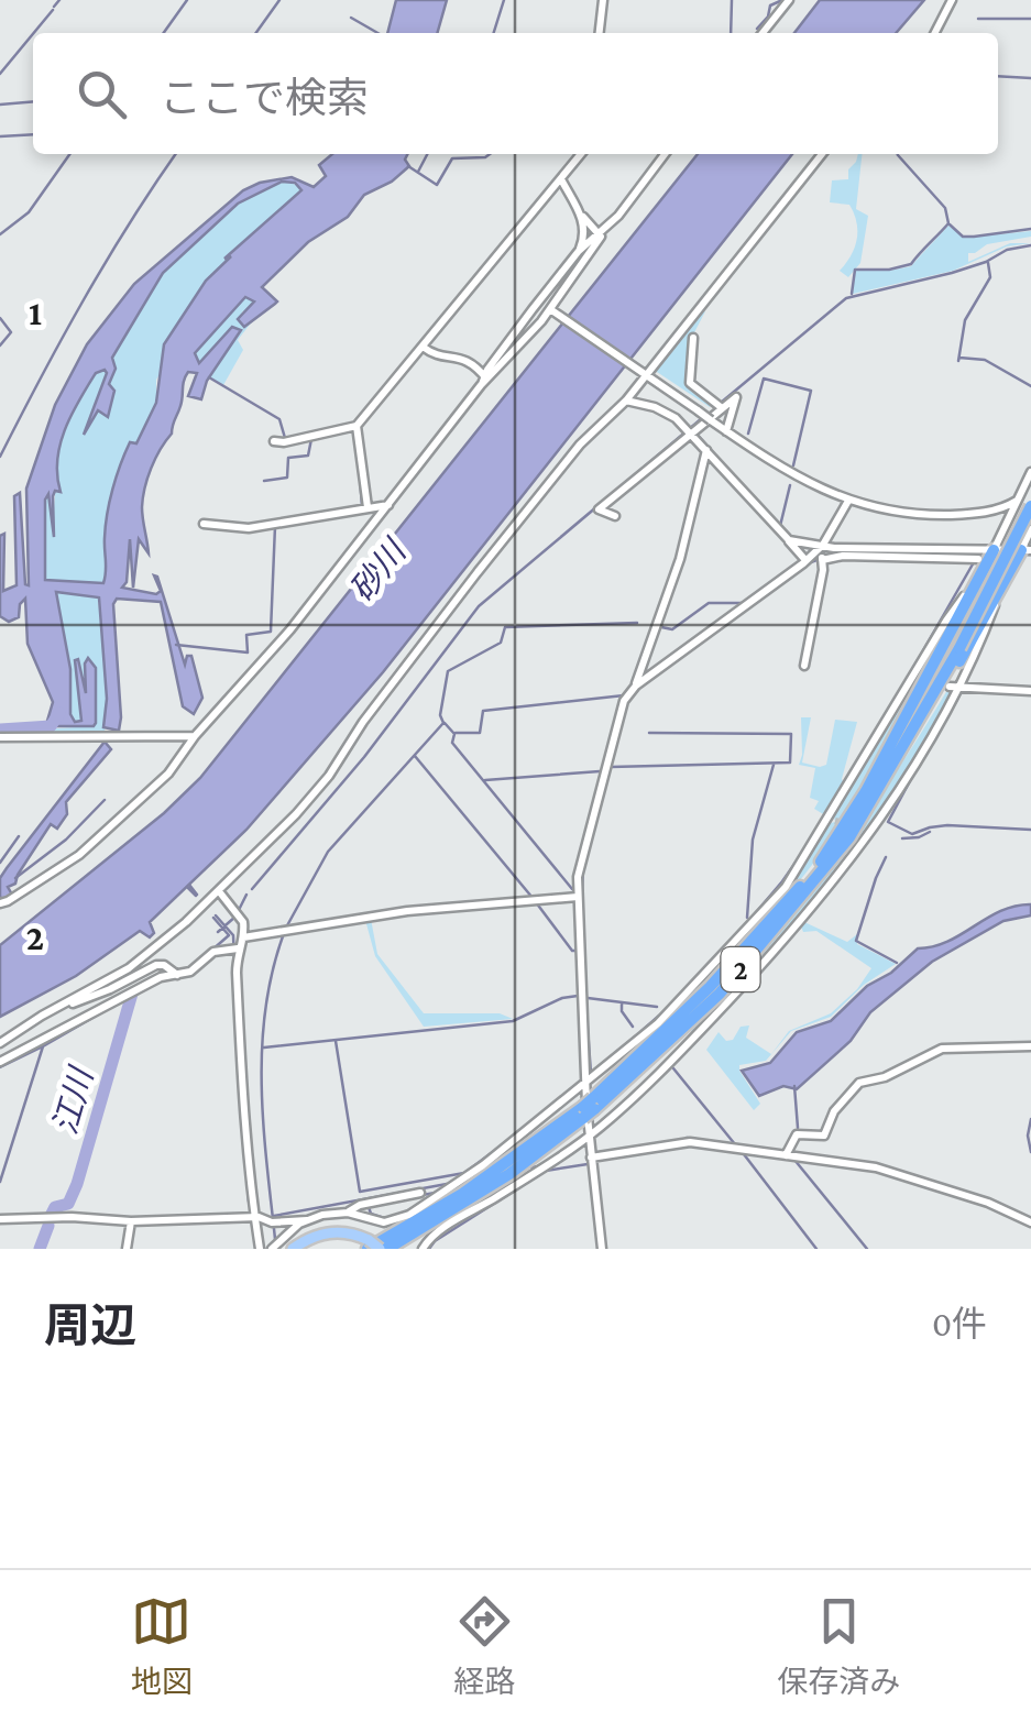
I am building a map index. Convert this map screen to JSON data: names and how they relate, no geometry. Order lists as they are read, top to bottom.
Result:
{
  "streets": {
    "highway": ["2"]
  },
  "water": ["砂川", "江川"],
  "page": {
    "search": "ここで検索",
    "heading": ["周辺", "0件"],
    "nav": ["地図", "経路", "保存済み"]
  },
  "grid": {
    "rows": ["1", "2"]
  }
}
